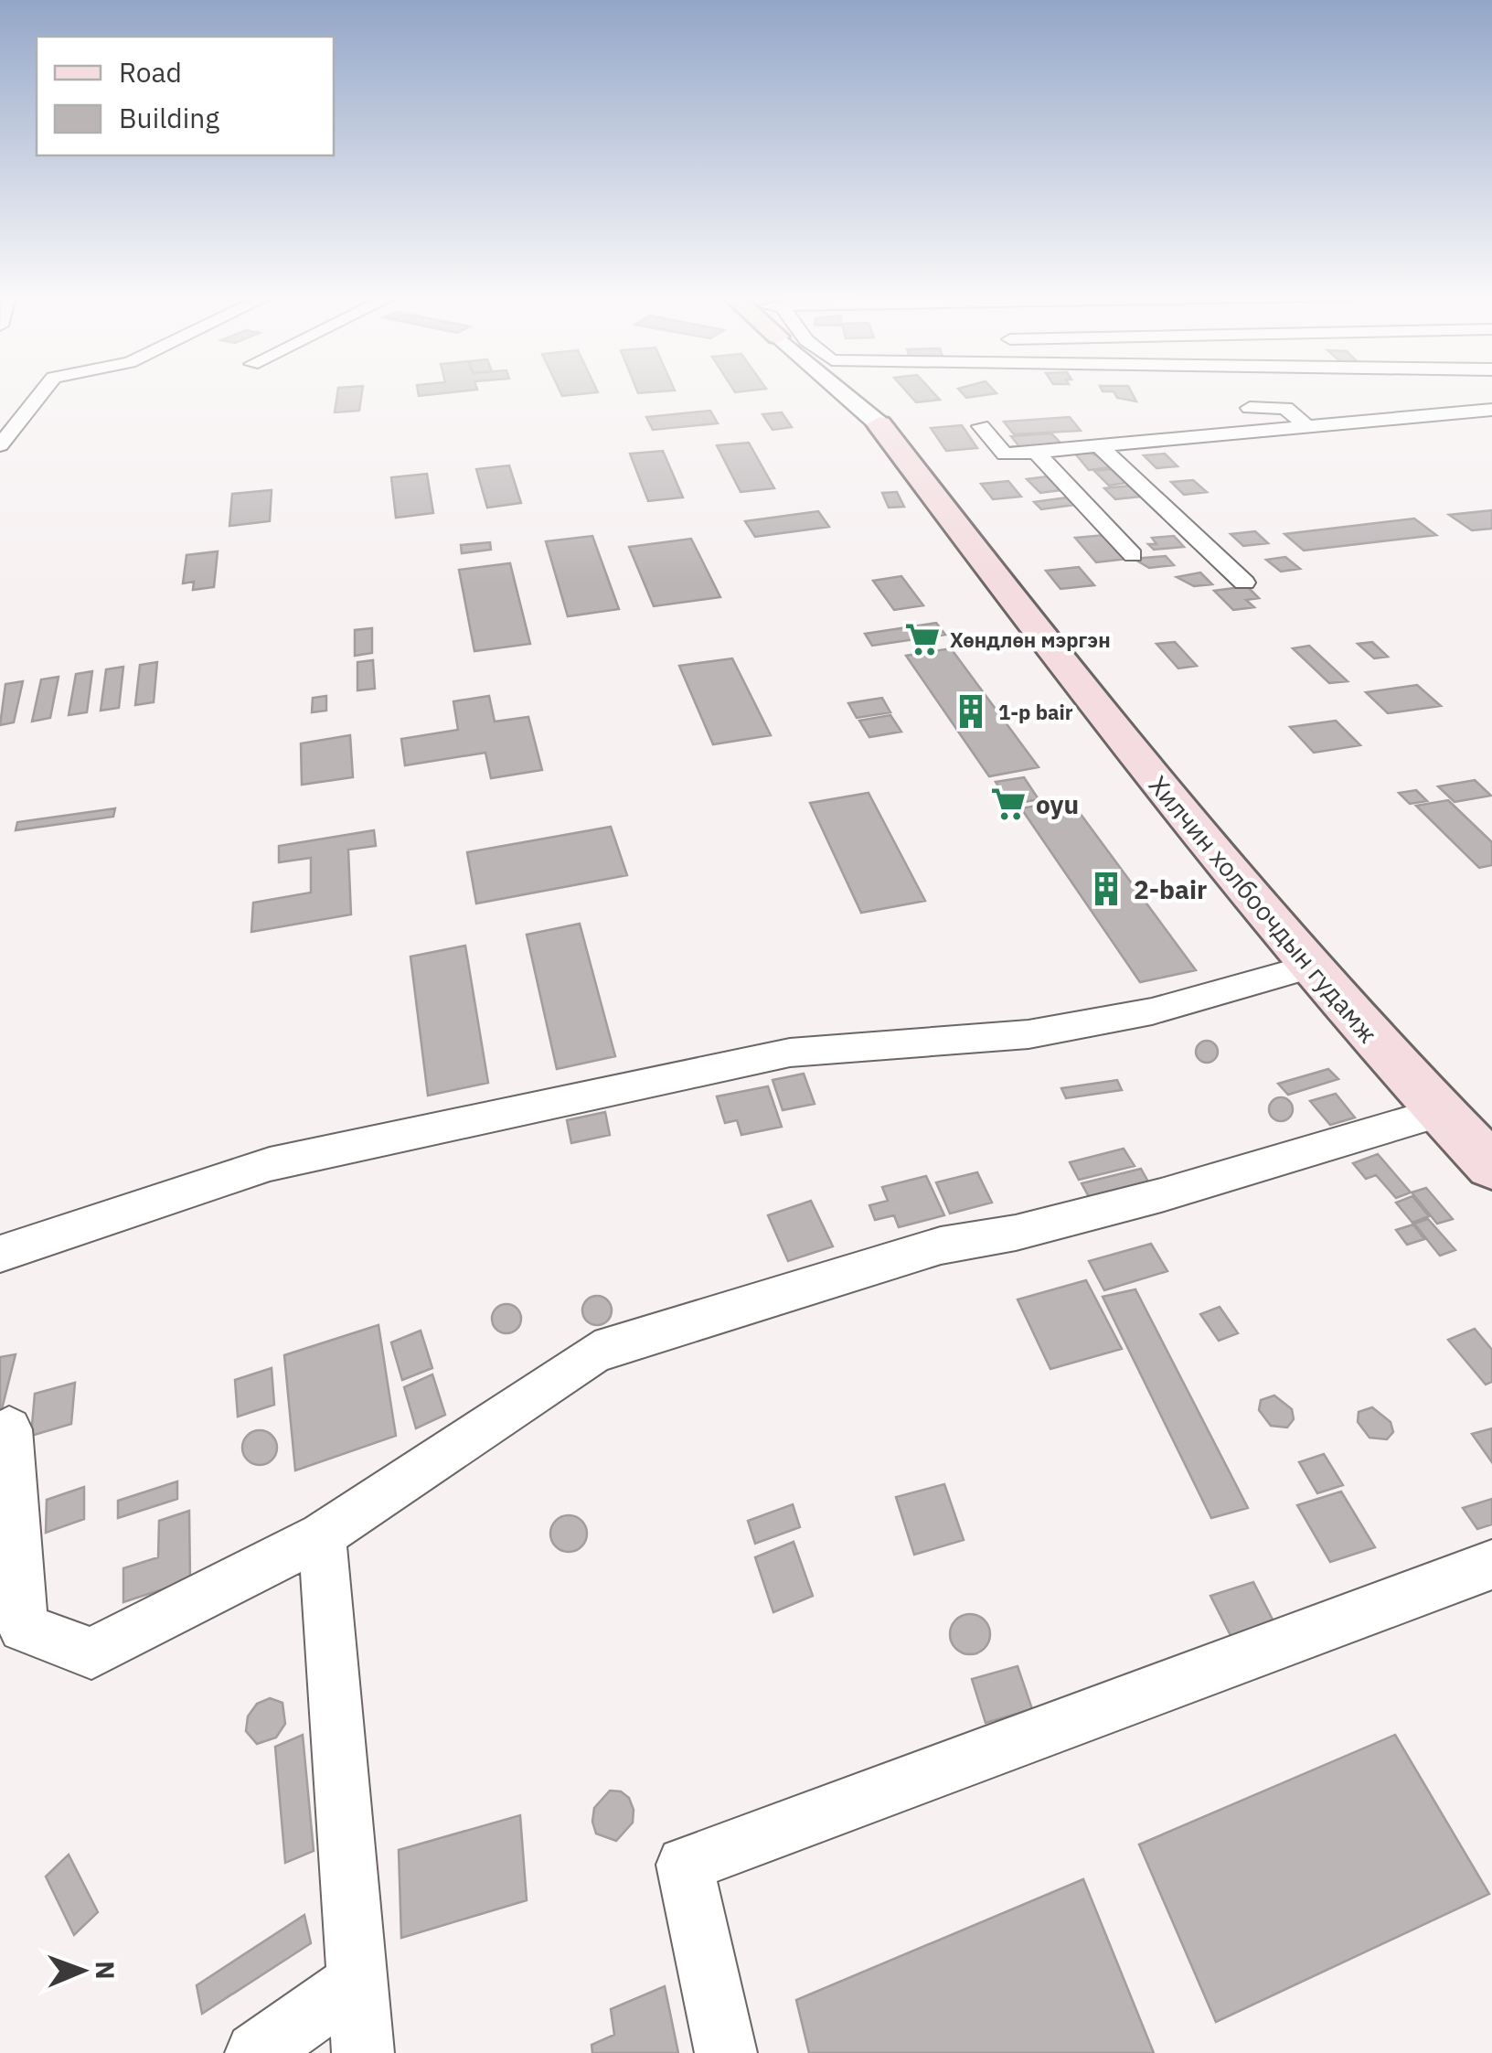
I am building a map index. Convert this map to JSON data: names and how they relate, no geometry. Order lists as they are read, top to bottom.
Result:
{
  "streets": {
    "main road": ["Хилчин холбоочдын гудамж"]
  },
  "places": {
    "supermarket": ["Хөндлөн мэргэн", "oyu"],
    "building": ["1-p bair", "2-bair"]
  },
  "legend": ["Road", "Building"],
  "north": "right"
}
